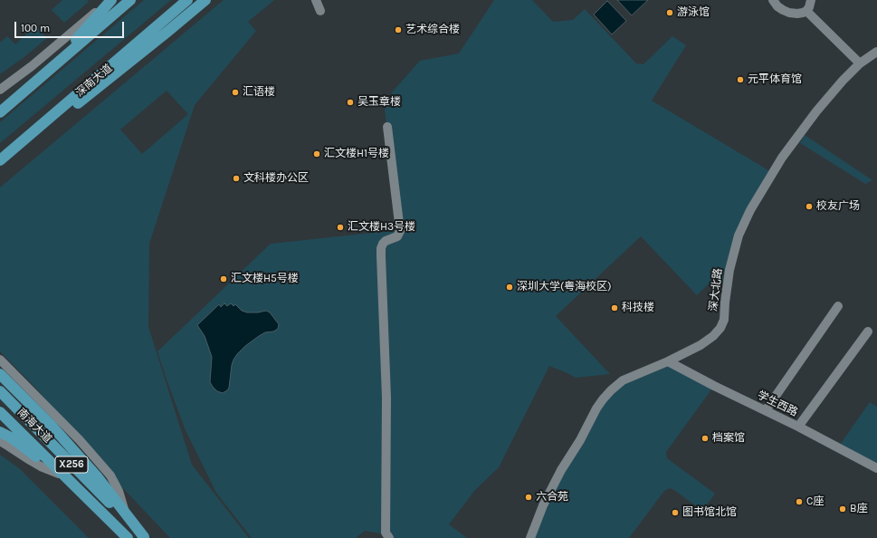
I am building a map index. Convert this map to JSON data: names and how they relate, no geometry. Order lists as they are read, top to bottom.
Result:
{
  "streets": {
    "main road": ["深南大道", "南海大道", "X256"],
    "street": ["深大北路", "学生西路"]
  },
  "crossings": [
    ["深大北路", "学生西路"]
  ],
  "places": [
    "游泳馆",
    "艺术综合楼",
    "元平体育馆",
    "汇语楼",
    "吴玉章楼",
    "汇文楼H1号楼",
    "文科楼办公区",
    "校友广场",
    "汇文楼H3号楼",
    "汇文楼H5号楼",
    "深圳大学(粤海校区)",
    "科技楼",
    "档案馆",
    "六合苑",
    "C座",
    "B座",
    "图书馆北馆"
  ],
  "scale_bar": "100 m"
}
